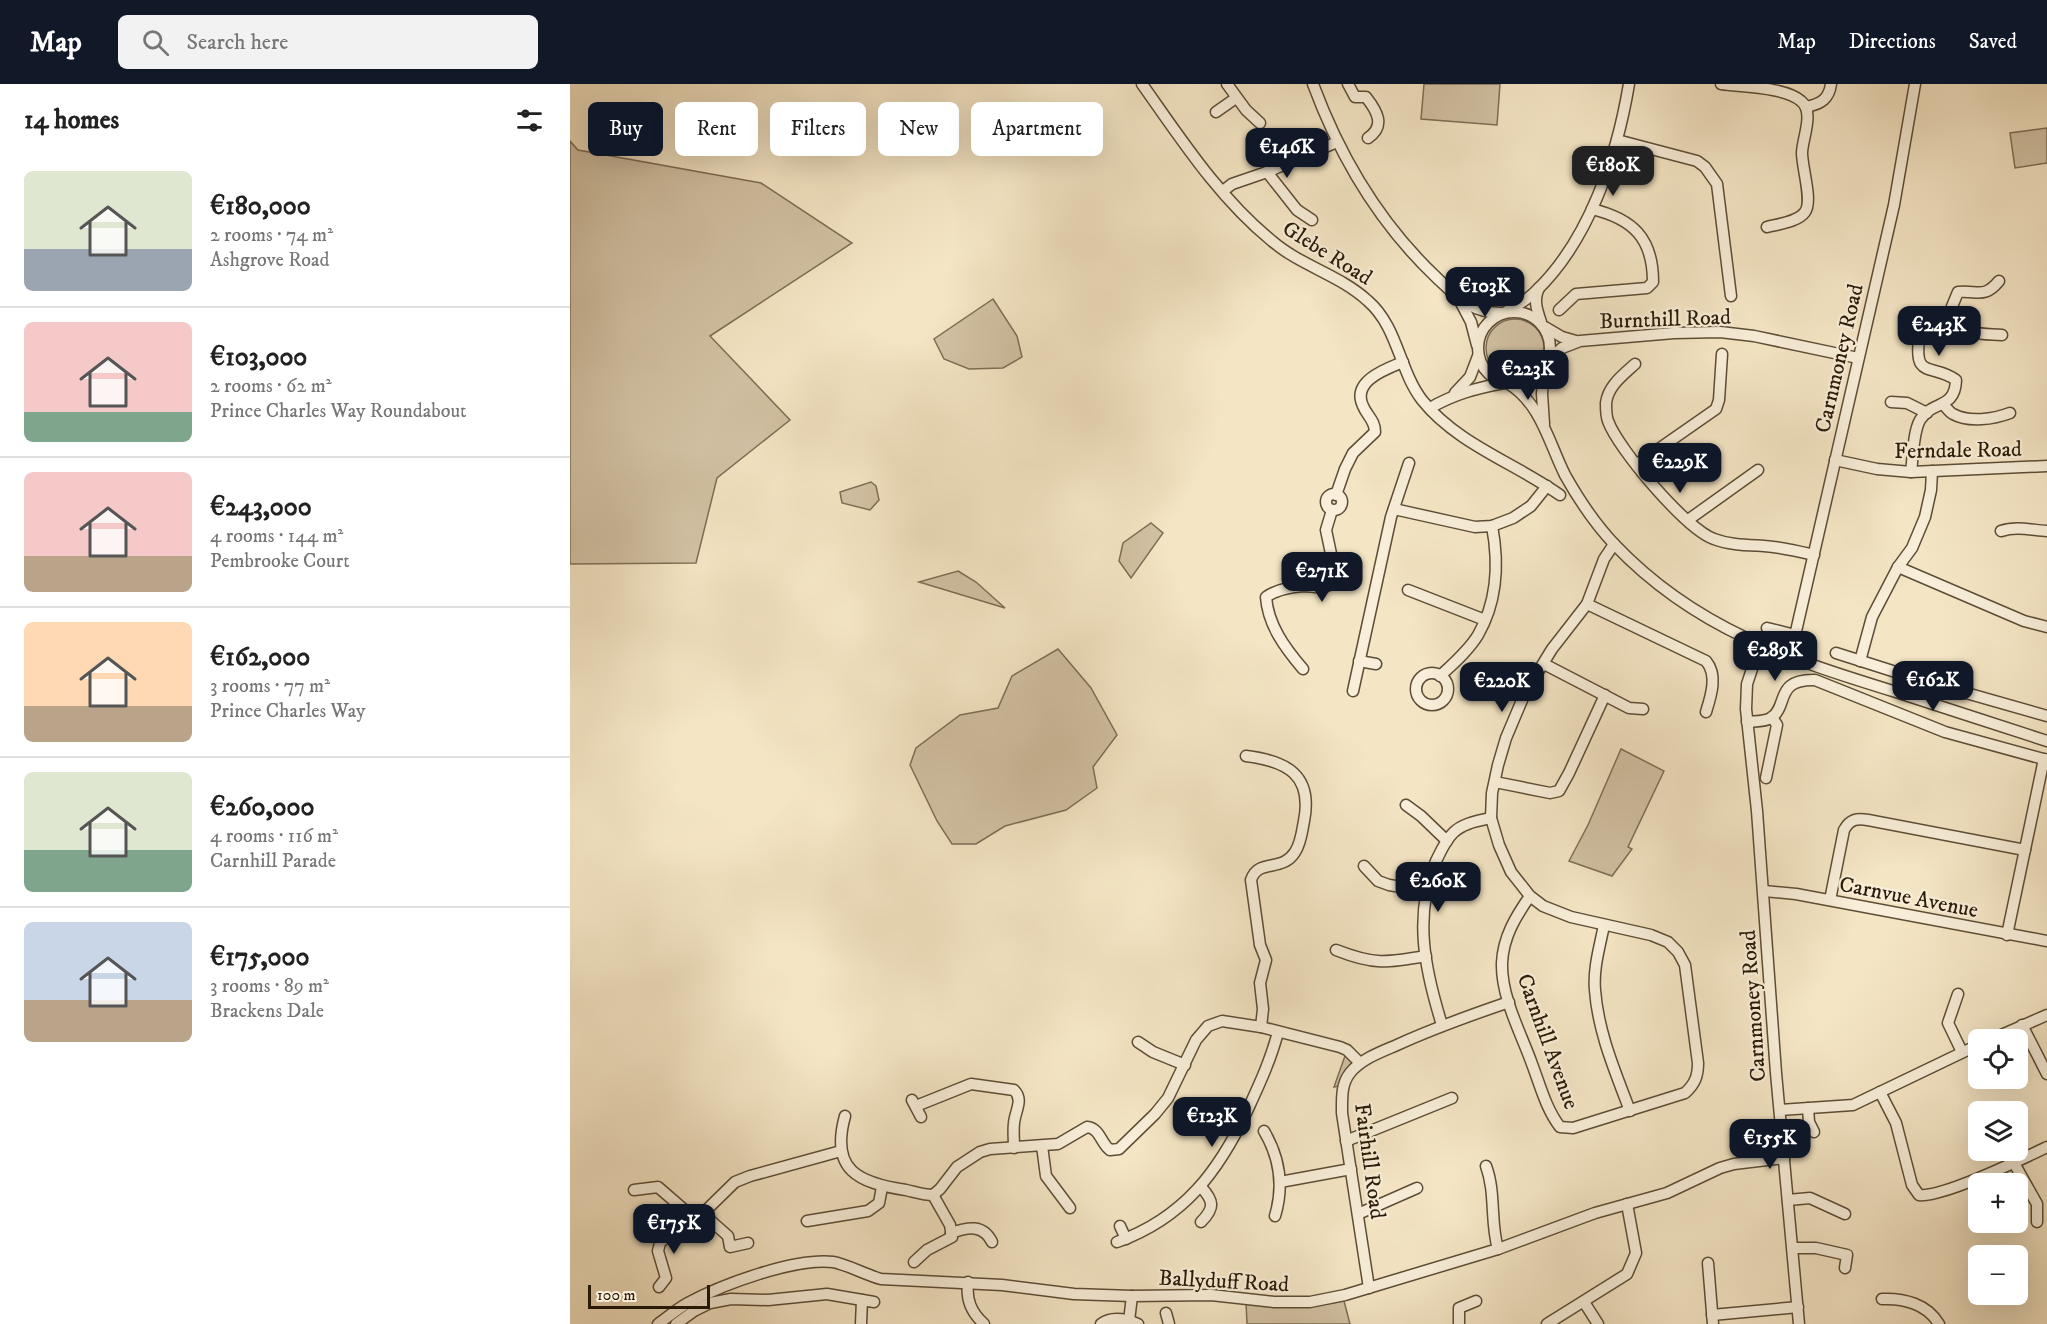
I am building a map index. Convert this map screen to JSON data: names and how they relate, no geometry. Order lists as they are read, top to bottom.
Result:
{
  "streets": {
    "street": [
      "Glebe Road",
      "Burnthill Road",
      "Carnmoney Road",
      "Ferndale Road",
      "Carnvue Avenue",
      "Carnhill Avenue",
      "Fairhill Road",
      "Ballyduff Road"
    ]
  },
  "crossings": [
    ["Burnthill Road", "Carnmoney Road"],
    ["Carnmoney Road", "Ferndale Road"],
    ["Carnmoney Road", "Carnvue Avenue"],
    ["Carnmoney Road", "Ballyduff Road"],
    ["Fairhill Road", "Ballyduff Road"]
  ],
  "scale_bar": "100 m",
  "page": {
    "header": "Map",
    "search": "Search here",
    "nav": ["Map", "Directions", "Saved"],
    "heading": "14 homes",
    "chip": [
      "Buy",
      "Rent",
      "Filters",
      "New",
      "Apartment"
    ],
    "price": [
      "€146K",
      "€180K",
      "€103K",
      "€243K",
      "€223K",
      "€229K",
      "€271K",
      "€289K",
      "€162K",
      "€220K",
      "€260K",
      "€123K",
      "€155K",
      "€175K"
    ],
    "list": [
      {
        "name": "€180,000",
        "note": "2 rooms · 74 m² · Ashgrove Road"
      },
      {
        "name": "€103,000",
        "note": "2 rooms · 62 m² · Prince Charles Way Roundabout"
      },
      {
        "name": "€243,000",
        "note": "4 rooms · 144 m² · Pembrooke Court"
      },
      {
        "name": "€162,000",
        "note": "3 rooms · 77 m² · Prince Charles Way"
      },
      {
        "name": "€260,000",
        "note": "4 rooms · 116 m² · Carnhill Parade"
      },
      {
        "name": "€175,000",
        "note": "3 rooms · 89 m² · Brackens Dale"
      }
    ],
    "map_buttons": ["+", "−"],
    "scale": "100 m"
  }
}
